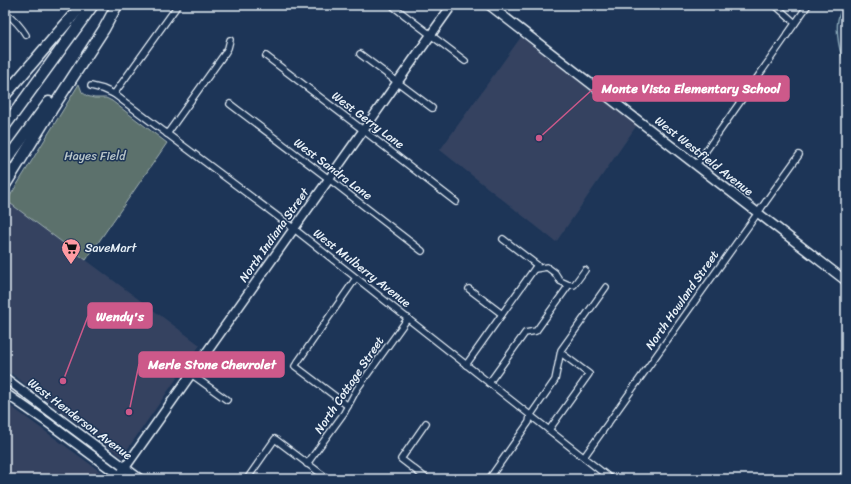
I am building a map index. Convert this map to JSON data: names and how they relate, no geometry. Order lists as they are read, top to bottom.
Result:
{
  "streets": {
    "street": [
      "West Gerry Lane",
      "West Westfield Avenue",
      "West Sandra Lane",
      "North Indiana Street",
      "West Mulberry Avenue",
      "North Howland Street",
      "North Cottage Street",
      "West Henderson Avenue"
    ]
  },
  "crossings": [
    ["West Gerry Lane", "North Indiana Street"],
    ["West Westfield Avenue", "North Howland Street"],
    ["West Sandra Lane", "North Indiana Street"],
    ["North Indiana Street", "West Mulberry Avenue"],
    ["North Indiana Street", "West Henderson Avenue"],
    ["West Mulberry Avenue", "North Howland Street"],
    ["West Mulberry Avenue", "North Cottage Street"]
  ],
  "parks": ["Hayes Field"],
  "places": {
    "other": ["Monte Vista Elementary School", "Wendy's", "Merle Stone Chevrolet"],
    "supermarket": ["SaveMart"]
  }
}
